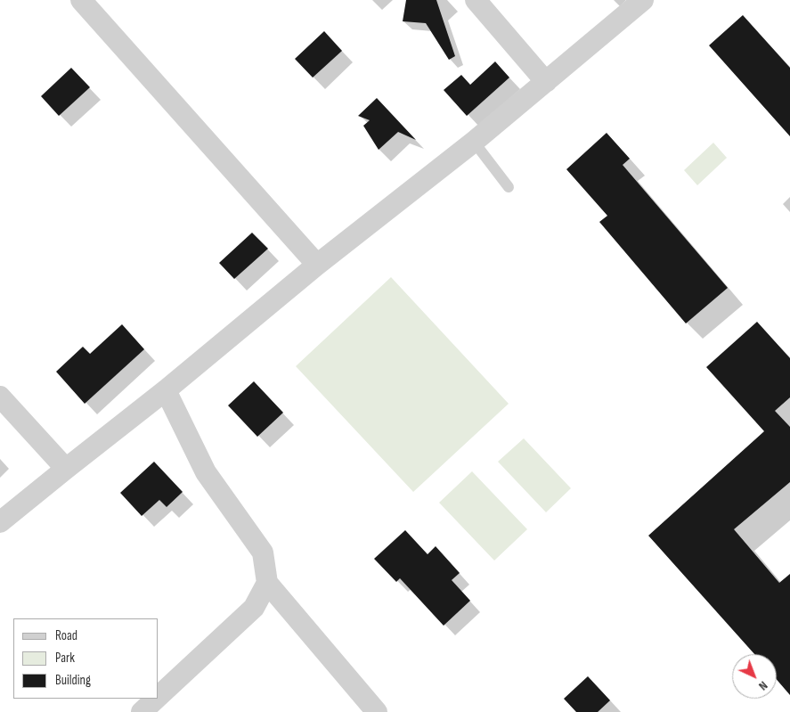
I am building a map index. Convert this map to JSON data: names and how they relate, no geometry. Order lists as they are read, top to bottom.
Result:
{
  "legend": ["Road", "Park", "Building"],
  "north": "bottom right"
}
